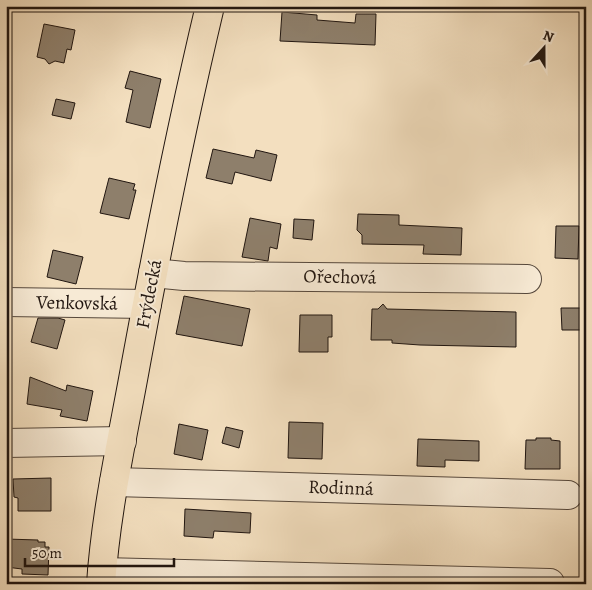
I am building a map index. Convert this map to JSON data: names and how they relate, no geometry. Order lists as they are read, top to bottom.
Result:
{
  "streets": {
    "main road": ["Frýdecká"],
    "street": ["Ořechová", "Venkovská", "Rodinná"]
  },
  "crossings": [
    ["Ořechová", "Frýdecká"],
    ["Frýdecká", "Venkovská"],
    ["Frýdecká", "Rodinná"]
  ],
  "scale_bar": "50 m",
  "north": "top"
}
